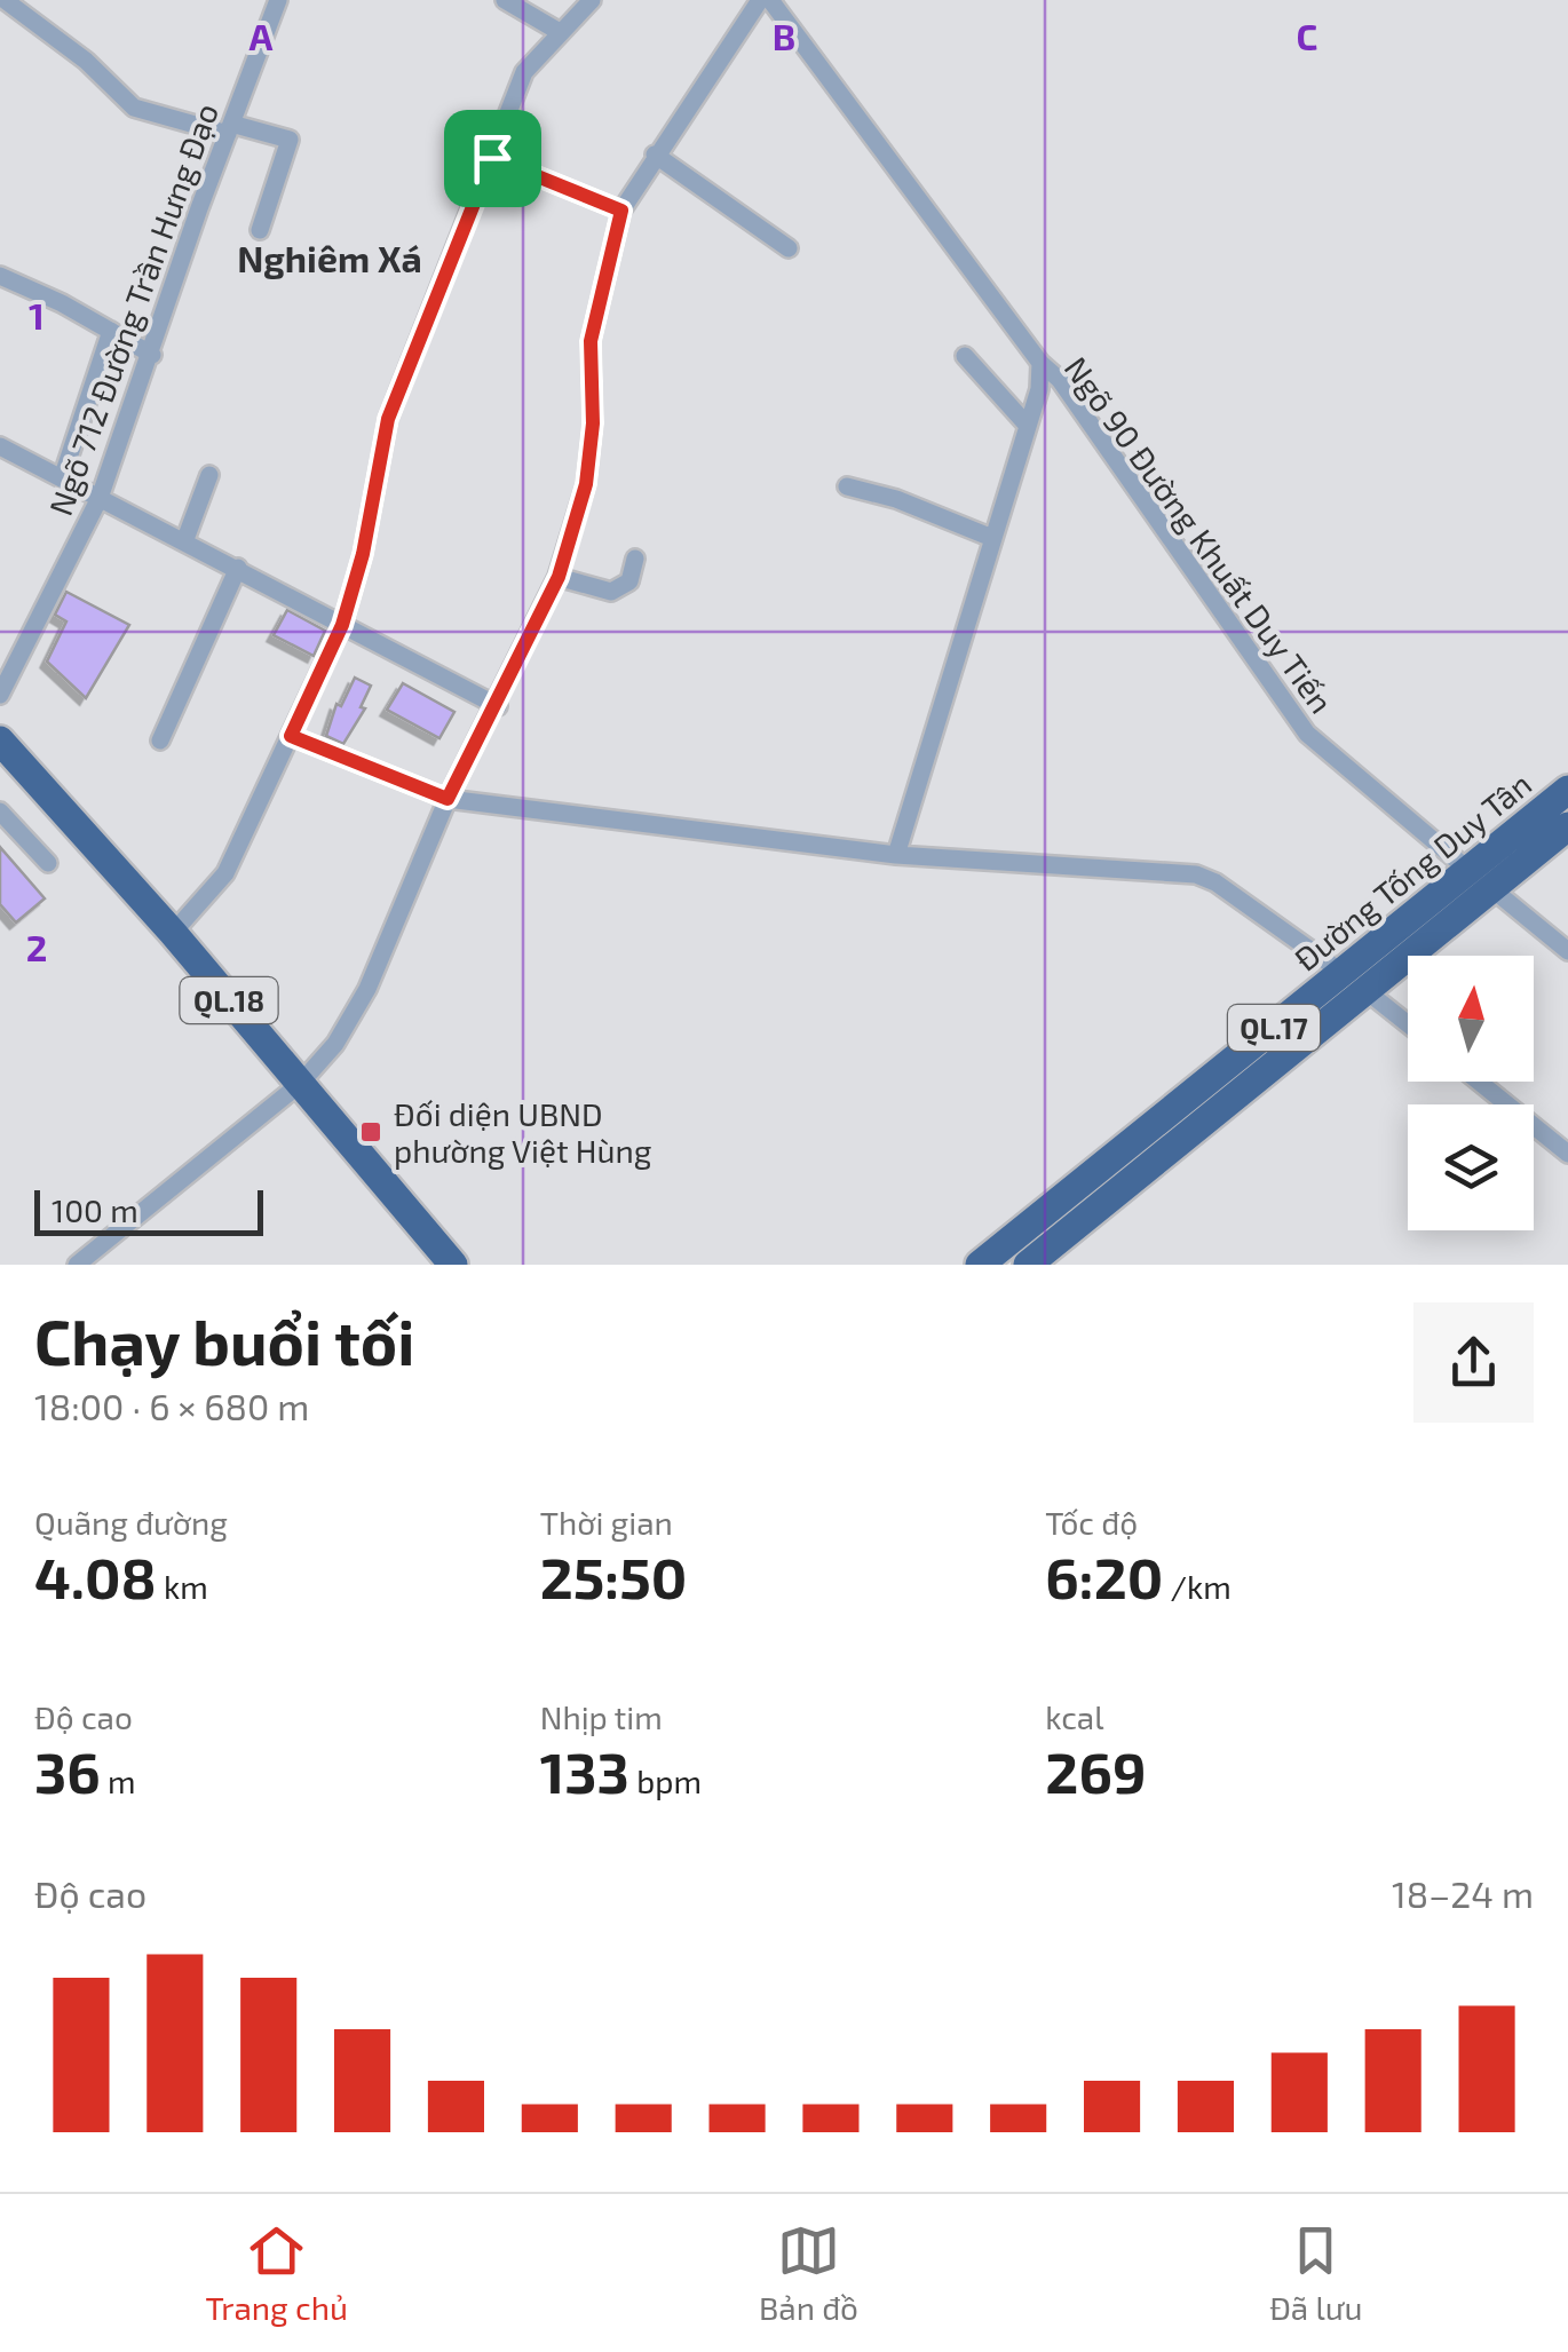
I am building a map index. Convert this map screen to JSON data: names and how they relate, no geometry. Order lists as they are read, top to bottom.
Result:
{
  "streets": {
    "highway": ["Đường Tống Duy Tân", "QL.18", "QL.17"],
    "street": ["Ngõ 712 Đường Trần Hưng Đạo", "Ngõ 90 Đường Khuất Duy Tiến"]
  },
  "crossings": [
    ["Ngõ 90 Đường Khuất Duy Tiến", "Đường Tống Duy Tân"]
  ],
  "districts": ["Nghiêm Xá"],
  "places": {
    "transit": ["Đối diện UBND phường Việt Hùng"]
  },
  "scale_bar": "100 m",
  "north": "top",
  "page": {
    "scale": "100 m",
    "heading": ["Chạy buổi tối", "18:00 · 6 × 680 m"],
    "stats": [
      ["Quãng đường", "4.08 km"],
      ["Thời gian", "25:50"],
      ["Tốc độ", "6:20 /km"],
      ["Độ cao", "36 m"],
      ["Nhịp tim", "133 bpm"],
      ["kcal", "269"]
    ],
    "chart": ["Độ cao", "18–24 m"],
    "tabs": ["Trang chủ", "Bản đồ", "Đã lưu"]
  },
  "grid": {
    "columns": ["A", "B", "C"],
    "rows": ["1", "2"]
  }
}
